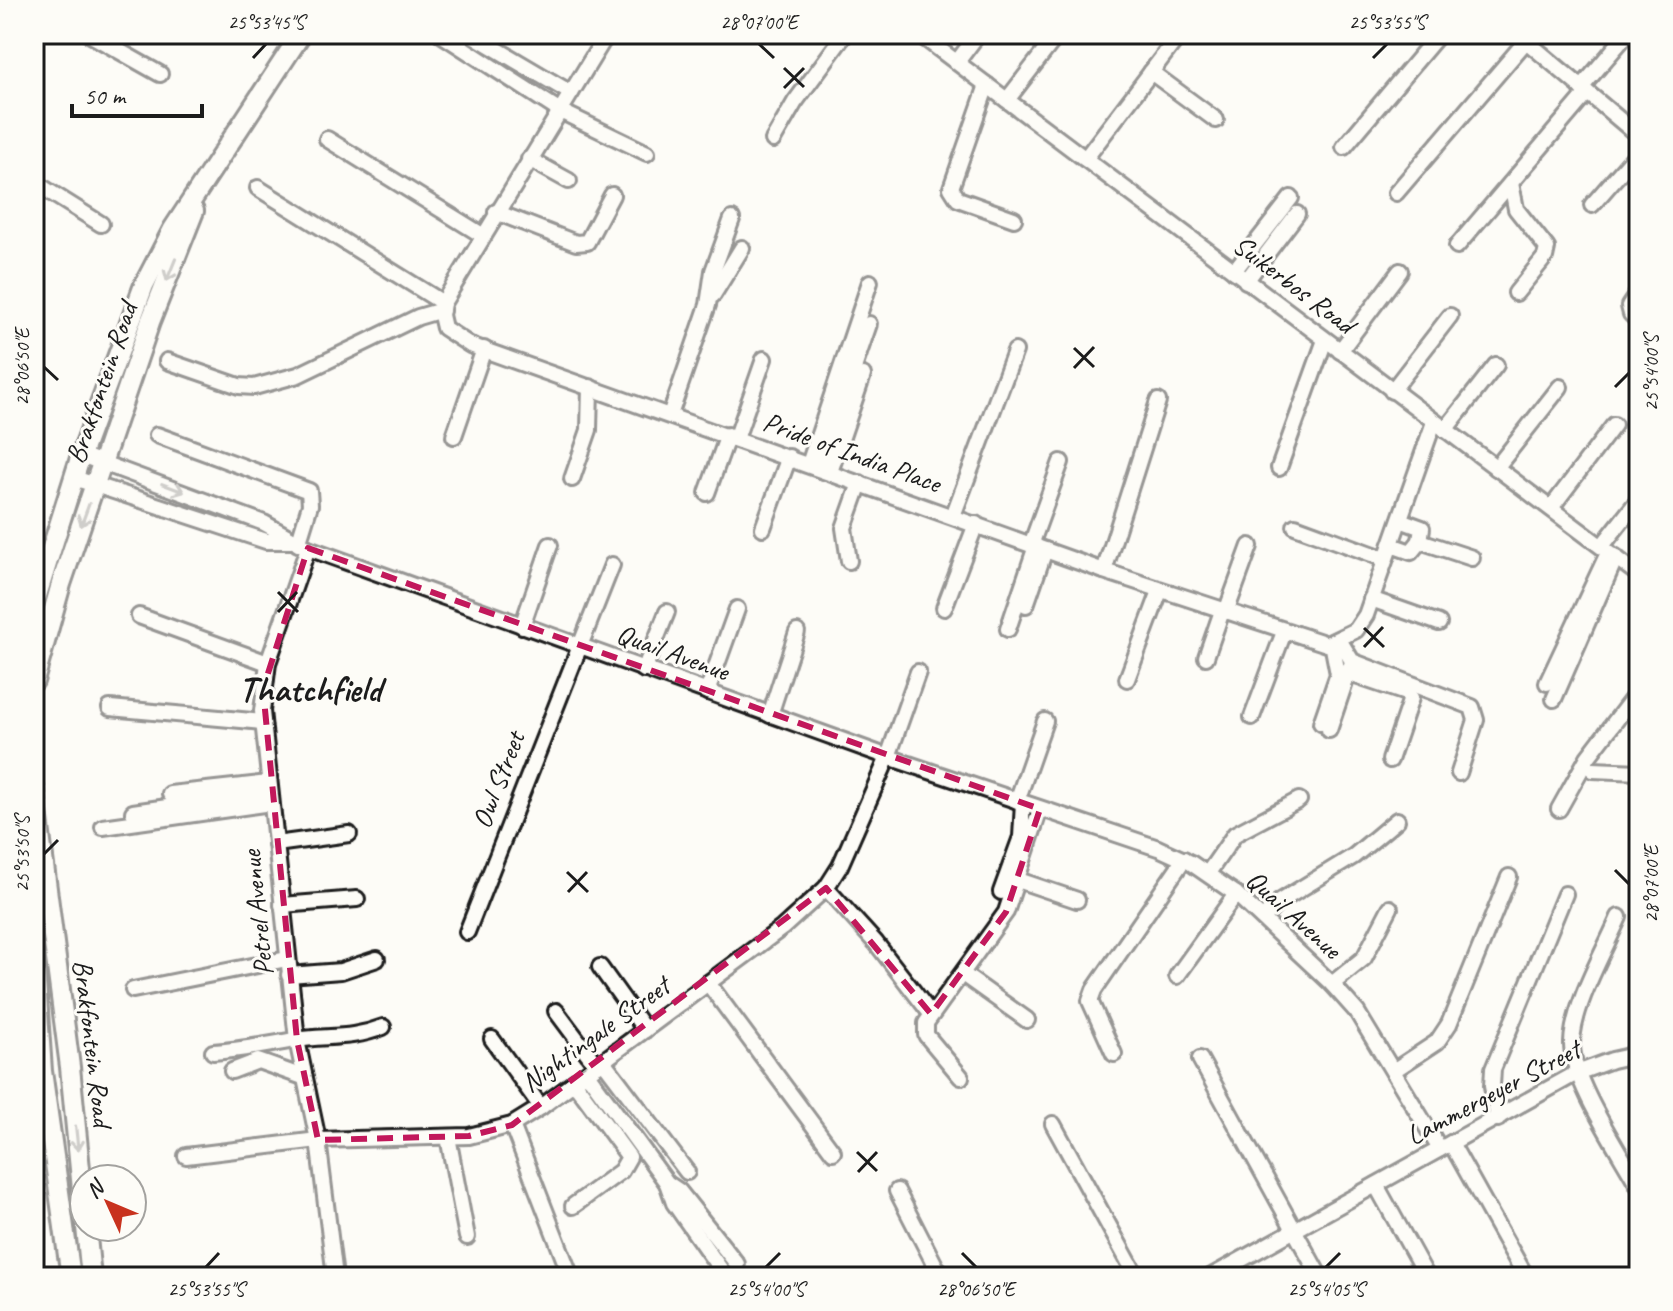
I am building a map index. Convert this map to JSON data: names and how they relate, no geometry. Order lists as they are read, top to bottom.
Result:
{
  "streets": {
    "street": [
      "Suikerbos Road",
      "Brakfontein Road",
      "Pride of India Place",
      "Quail Avenue",
      "Owl Street",
      "Petrel Avenue",
      "Nightingale Street",
      "Lammergeyer Street"
    ]
  },
  "crossings": [
    ["Brakfontein Road", "Quail Avenue"],
    ["Quail Avenue", "Owl Street"],
    ["Quail Avenue", "Petrel Avenue"],
    ["Quail Avenue", "Nightingale Street"],
    ["Quail Avenue", "Lammergeyer Street"],
    ["Petrel Avenue", "Nightingale Street"]
  ],
  "districts": ["Thatchfield"],
  "scale_bar": "50 m",
  "north": "top left",
  "coordinates": [
    "25°53'45\"S",
    "28°07'00\"E",
    "25°53'55\"S",
    "28°06'50\"E",
    "25°54'00\"S",
    "25°53'50\"S",
    "25°54'05\"S"
  ]
}
